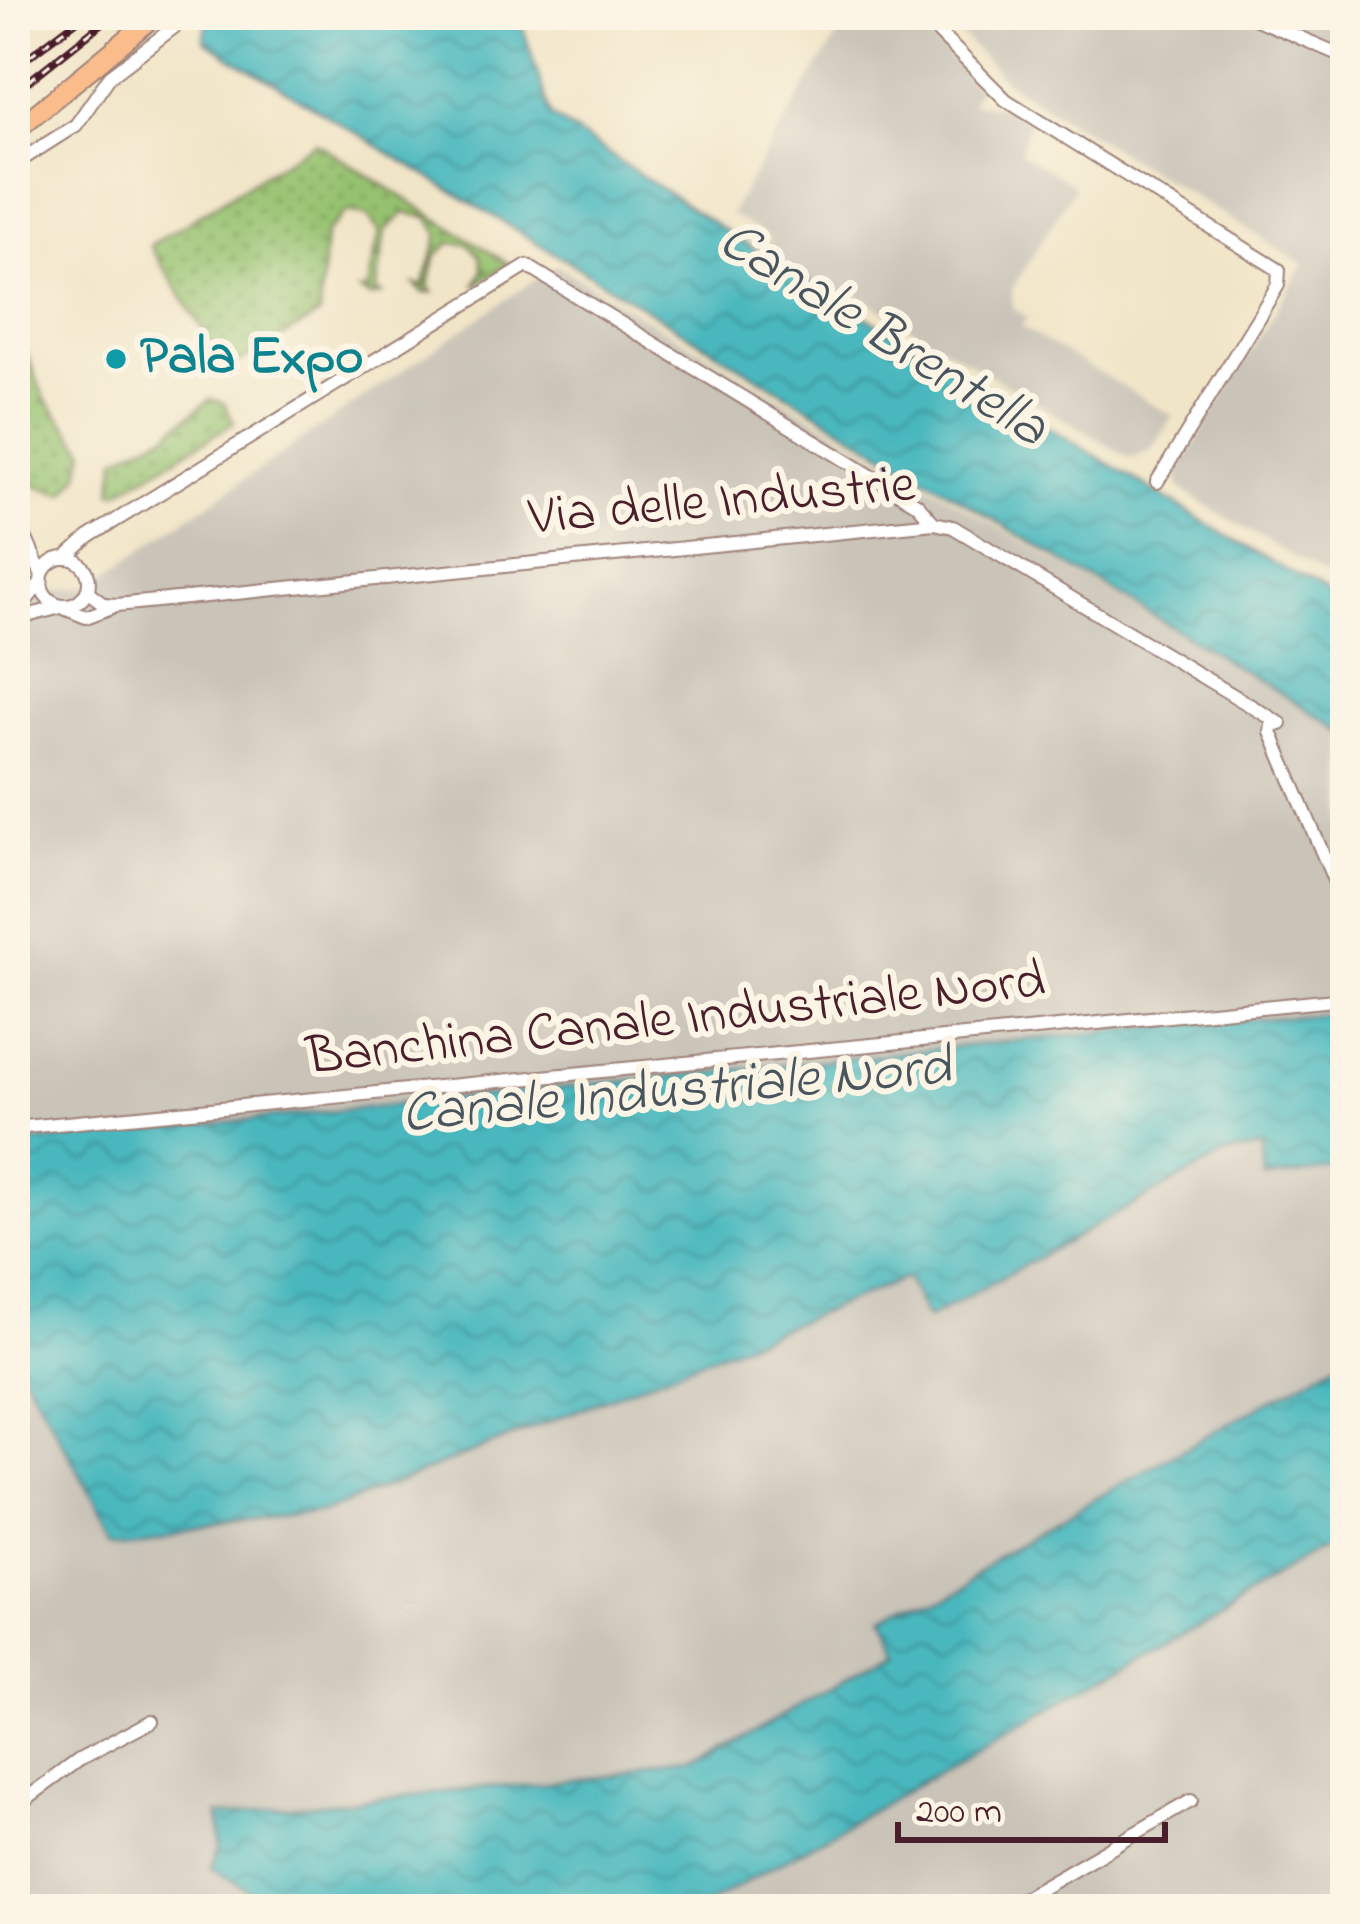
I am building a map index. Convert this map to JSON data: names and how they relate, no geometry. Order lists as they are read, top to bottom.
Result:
{
  "streets": {
    "street": ["Via delle Industrie", "Banchina Canale Industriale Nord"]
  },
  "water": ["Canale Brentella", "Canale Industriale Nord"],
  "places": ["Pala Expo"],
  "scale_bar": "200 m"
}
